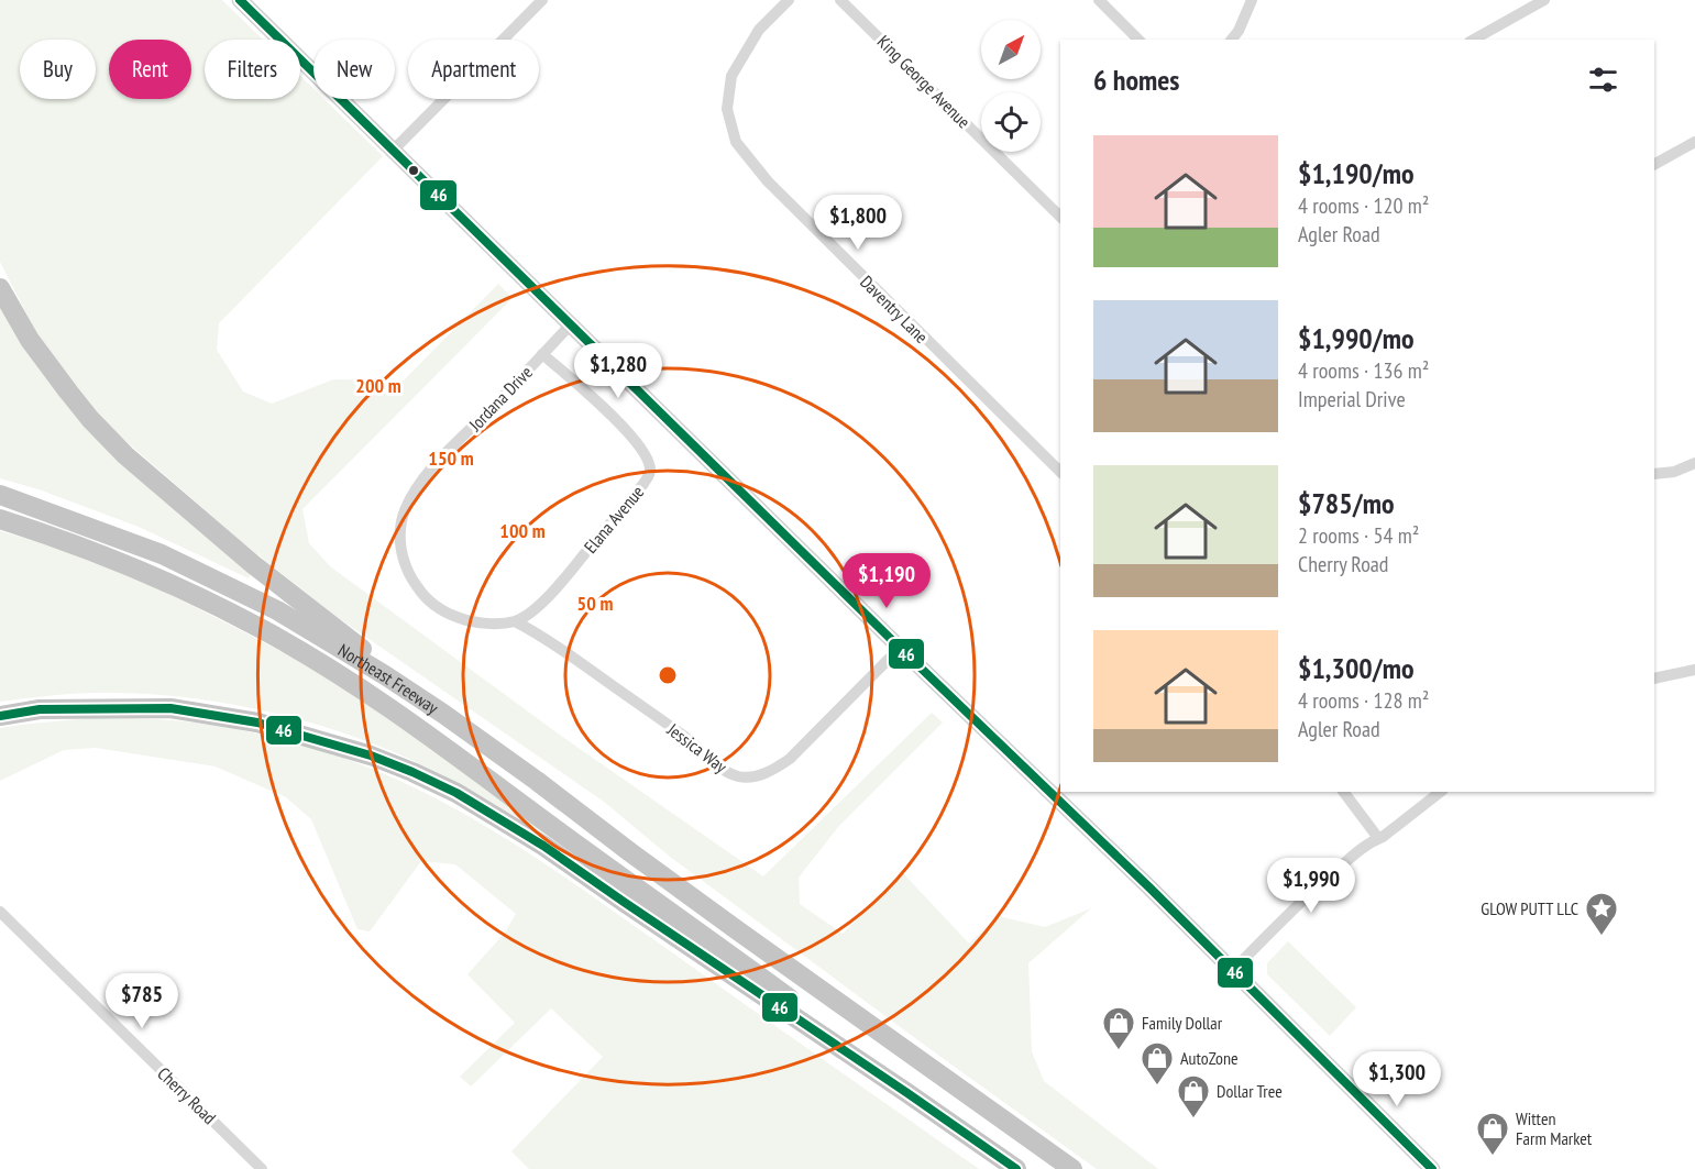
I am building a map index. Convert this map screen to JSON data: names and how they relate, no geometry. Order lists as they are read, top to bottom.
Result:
{
  "streets": {
    "highway": ["Northeast Freeway"],
    "street": [
      "King George Avenue",
      "Daventry Lane",
      "Jordana Drive",
      "Elana Avenue",
      "Jessica Way",
      "Cherry Road"
    ]
  },
  "crossings": [
    ["Jordana Drive", "Elana Avenue"],
    ["Jordana Drive", "Jessica Way"],
    ["Elana Avenue", "Jessica Way"]
  ],
  "places": {
    "place": ["GLOW PUTT LLC"],
    "shop": [
      "Family Dollar",
      "AutoZone",
      "Dollar Tree",
      "Witten Farm Market"
    ]
  },
  "lines": ["transit line 46"],
  "north": "top right",
  "page": {
    "chip": [
      "Buy",
      "Rent",
      "Filters",
      "New",
      "Apartment"
    ],
    "heading": "6 homes",
    "list": [
      {
        "name": "$1,190/mo",
        "note": "4 rooms · 120 m² · Agler Road"
      },
      {
        "name": "$1,990/mo",
        "note": "4 rooms · 136 m² · Imperial Drive"
      },
      {
        "name": "$785/mo",
        "note": "2 rooms · 54 m² · Cherry Road"
      },
      {
        "name": "$1,300/mo",
        "note": "4 rooms · 128 m² · Agler Road"
      }
    ],
    "price": [
      "$1,800",
      "$1,280",
      "$1,190",
      "$1,990",
      "$785",
      "$1,300"
    ]
  },
  "rings": [
    "200 m",
    "150 m",
    "100 m",
    "50 m"
  ]
}
